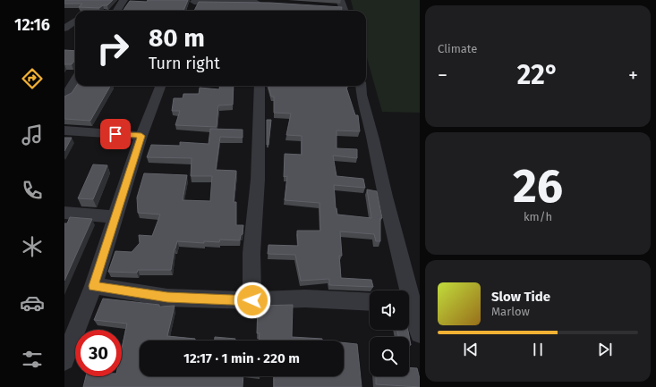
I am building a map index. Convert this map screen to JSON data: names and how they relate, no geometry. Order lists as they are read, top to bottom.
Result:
{
  "page": {
    "tabs": "12:16",
    "tile": [
      "Climate",
      ["26", "km/h"]
    ],
    "turn": ["80 m", "Turn right"],
    "heat": ["−", "22°", "+"],
    "song": ["Slow Tide", "Marlow"],
    "limit": "30",
    "trip": "12:17 · 1 min · 220 m"
  }
}
